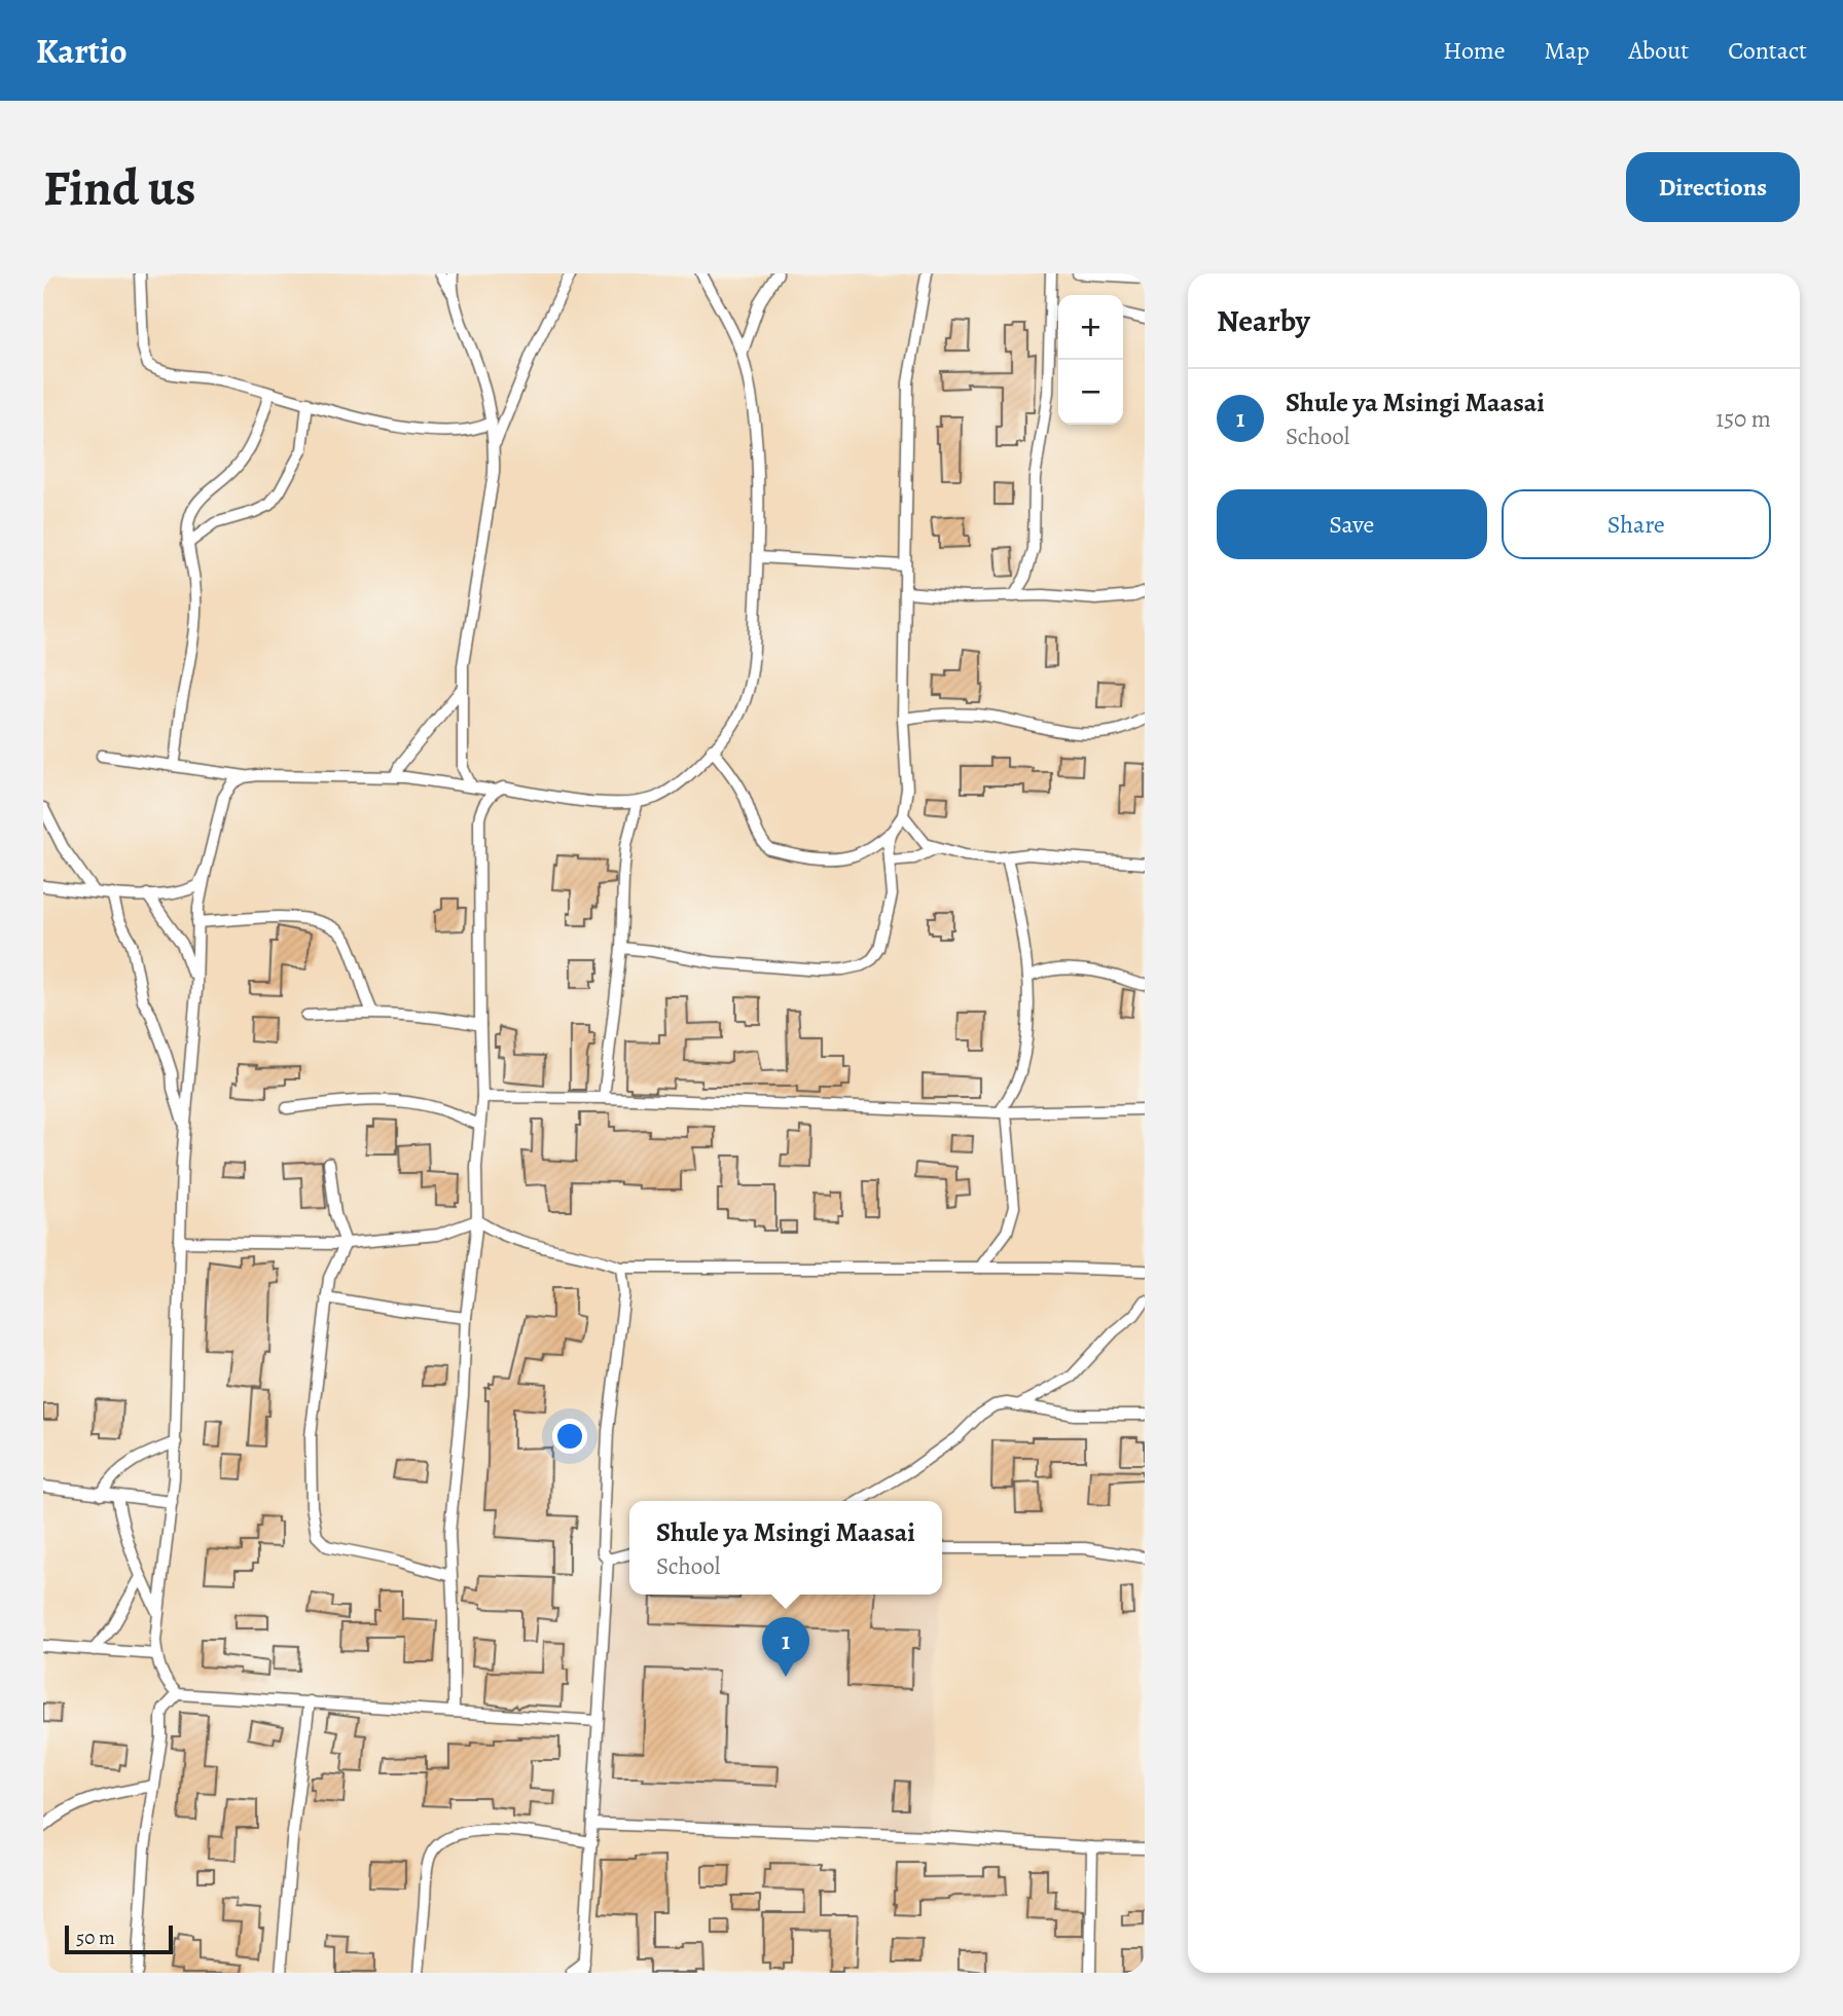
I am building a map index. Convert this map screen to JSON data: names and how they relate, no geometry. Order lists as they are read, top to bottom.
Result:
{
  "scale_bar": "50 m",
  "page": {
    "header": "Kartio",
    "nav": [
      "Home",
      "Map",
      "About",
      "Contact"
    ],
    "buttons": [
      "Directions",
      ["Save", "Share"]
    ],
    "title": "Find us",
    "heading": "Nearby",
    "map_buttons": ["+", "−"],
    "list": [
      {
        "mark": "1",
        "name": "Shule ya Msingi Maasai",
        "note": "School",
        "value": "150 m"
      }
    ],
    "popup": ["Shule ya Msingi Maasai", "School"],
    "pins": "1",
    "scale": "50 m"
  }
}
